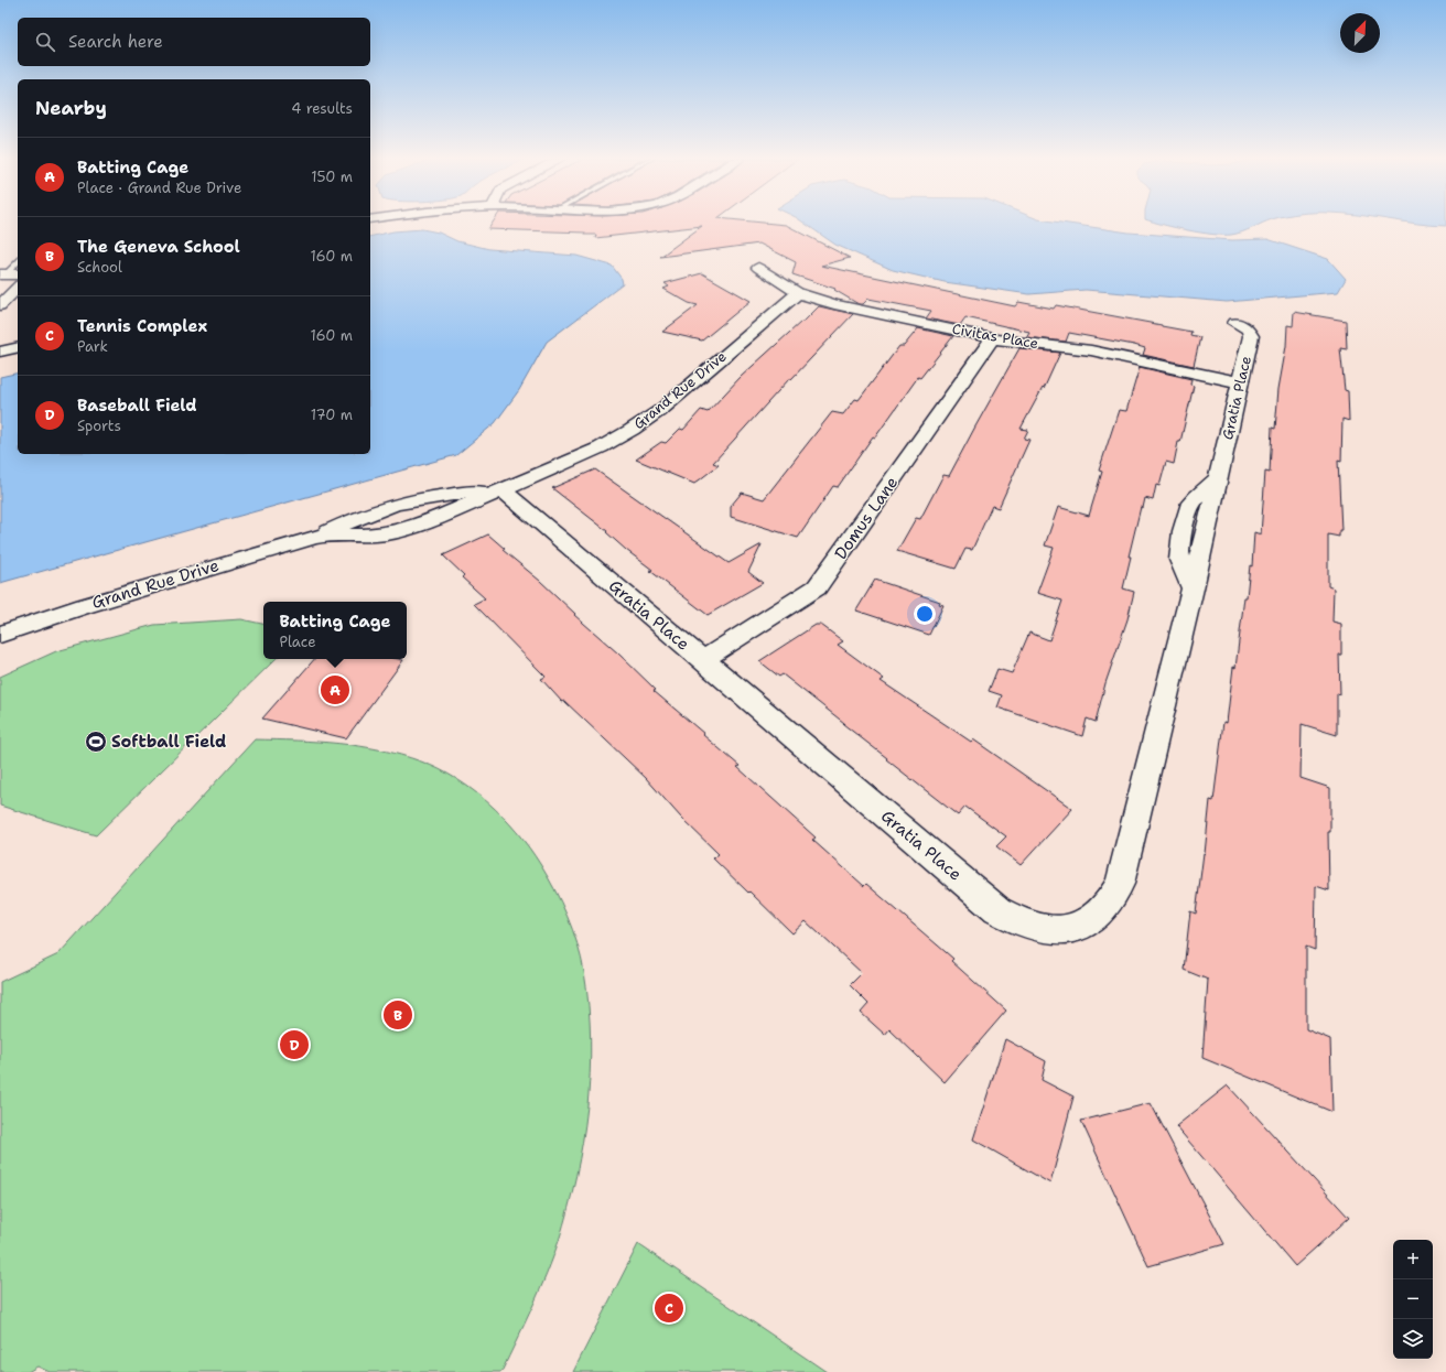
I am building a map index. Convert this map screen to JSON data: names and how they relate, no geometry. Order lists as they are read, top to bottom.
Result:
{
  "streets": {
    "street": [
      "Civitas Place",
      "Grand Rue Drive",
      "Gratia Place",
      "Domus Lane"
    ]
  },
  "crossings": [
    ["Civitas Place", "Grand Rue Drive"],
    ["Civitas Place", "Gratia Place"],
    ["Civitas Place", "Domus Lane"],
    ["Grand Rue Drive", "Gratia Place"],
    ["Gratia Place", "Domus Lane"]
  ],
  "places": {
    "sports": ["Softball Field"]
  },
  "north": "top right",
  "page": {
    "search": "Search here",
    "heading": ["Nearby", "4 results"],
    "list": [
      {
        "mark": "A",
        "name": "Batting Cage",
        "note": "Place · Grand Rue Drive",
        "value": "150 m"
      },
      {
        "mark": "B",
        "name": "The Geneva School",
        "note": "School",
        "value": "160 m"
      },
      {
        "mark": "C",
        "name": "Tennis Complex",
        "note": "Park",
        "value": "160 m"
      },
      {
        "mark": "D",
        "name": "Baseball Field",
        "note": "Sports",
        "value": "170 m"
      }
    ],
    "popup": ["Batting Cage", "Place"],
    "pins": [
      "A",
      "B",
      "D",
      "C"
    ],
    "map_buttons": ["+", "−"]
  }
}
